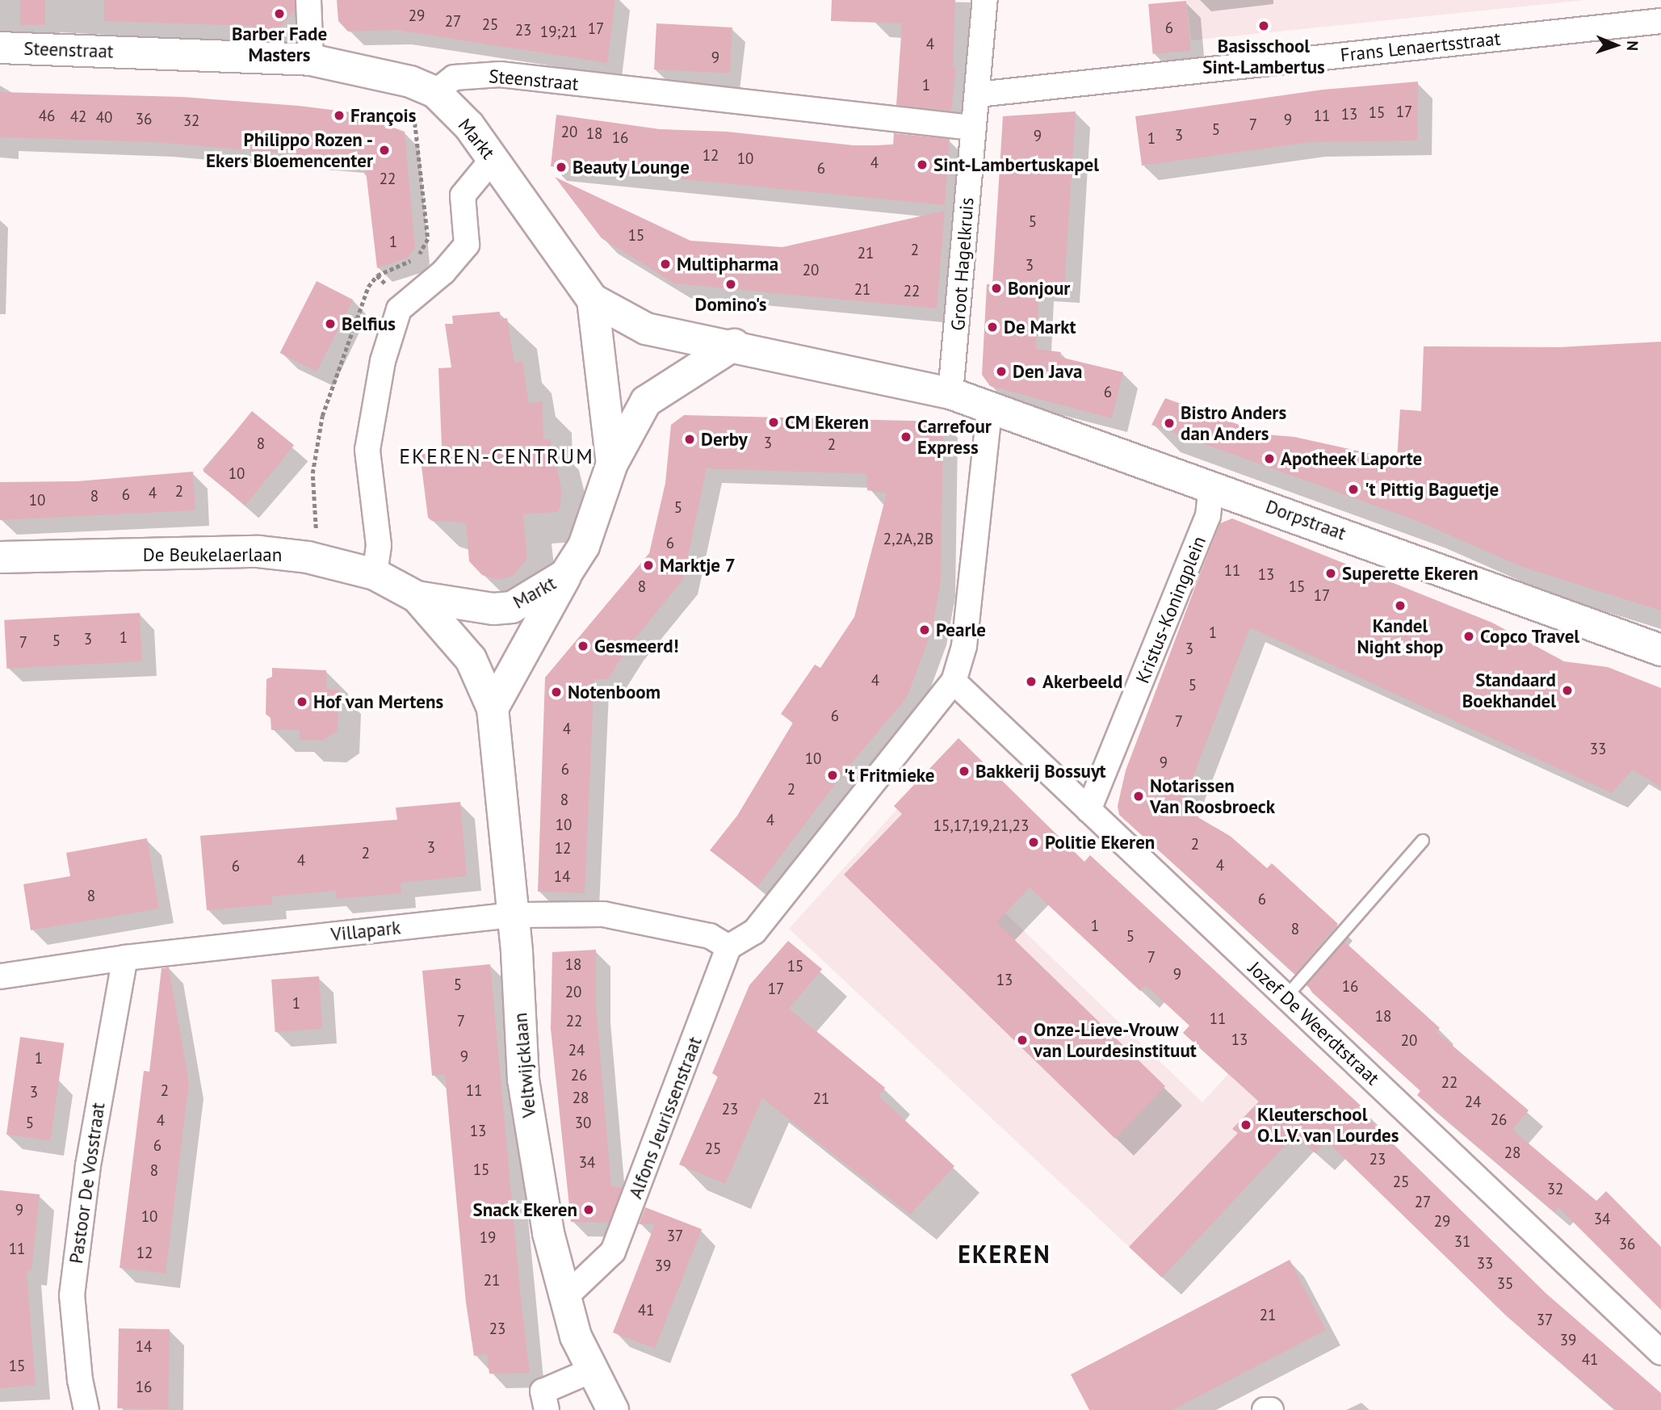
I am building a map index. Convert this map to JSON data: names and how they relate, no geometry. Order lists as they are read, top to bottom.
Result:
{
  "streets": {
    "main road": [
      "Steenstraat",
      "Markt",
      "Dorpstraat",
      "De Beukelaerlaan",
      "Veltwijcklaan"
    ],
    "street": [
      "Frans Lenaertsstraat",
      "Groot Hagelkruis",
      "Kristus-Koningplein",
      "Villapark",
      "Jozef De Weerdtstraat",
      "Alfons Jeurissenstraat",
      "Pastoor De Vosstraat"
    ]
  },
  "crossings": [
    ["Frans Lenaertsstraat", "Groot Hagelkruis"],
    ["Steenstraat", "Markt"],
    ["Steenstraat", "Groot Hagelkruis"],
    ["Markt", "Groot Hagelkruis"],
    ["Markt", "Dorpstraat"],
    ["Markt", "De Beukelaerlaan"],
    ["Markt", "Veltwijcklaan"],
    ["Groot Hagelkruis", "Dorpstraat"],
    ["Dorpstraat", "Kristus-Koningplein"],
    ["De Beukelaerlaan", "Veltwijcklaan"],
    ["Kristus-Koningplein", "Jozef De Weerdtstraat"],
    ["Villapark", "Veltwijcklaan"],
    ["Villapark", "Alfons Jeurissenstraat"],
    ["Villapark", "Pastoor De Vosstraat"],
    ["Veltwijcklaan", "Alfons Jeurissenstraat"]
  ],
  "districts": ["EKEREN-CENTRUM", "EKEREN"],
  "places": [
    "Barber Fade Masters",
    "Basisschool Sint-Lambertus",
    "François",
    "Philippo Rozen - Ekers Bloemencenter",
    "Sint-Lambertuskapel",
    "Beauty Lounge",
    "Multipharma",
    "Domino's",
    "Bonjour",
    "Belfius",
    "De Markt",
    "Den Java",
    "CM Ekeren",
    "Bistro Anders dan Anders",
    "Carrefour Express",
    "Derby",
    "Apotheek Laporte",
    "'t Pittig Baguetje",
    "Marktje 7",
    "Superette Ekeren",
    "Kandel Night shop",
    "Pearle",
    "Copco Travel",
    "Gesmeerd!",
    "Akerbeeld",
    "Standaard Boekhandel",
    "Notenboom",
    "Hof van Mertens",
    "Bakkerij Bossuyt",
    "'t Fritmieke",
    "Notarissen Van Roosbroeck",
    "Politie Ekeren",
    "Onze-Lieve-Vrouw van Lourdesinstituut",
    "Kleuterschool O.L.V. van Lourdes",
    "Snack Ekeren"
  ],
  "house_numbers": [
    "29",
    "27",
    "25",
    "6",
    "17",
    "23",
    "19;21",
    "4",
    "9",
    "1",
    "17",
    "15",
    "13",
    "46",
    "11",
    "42",
    "40",
    "36",
    "9",
    "32",
    "7",
    "5",
    "20",
    "18",
    "3",
    "9",
    "16",
    "1",
    "12",
    "10",
    "4",
    "6",
    "22",
    "5",
    "15",
    "1",
    "2",
    "21",
    "3",
    "20",
    "21",
    "22",
    "6",
    "3",
    "8",
    "2",
    "10",
    "2",
    "4",
    "6",
    "8",
    "10",
    "5",
    "2,2A,2B",
    "6",
    "11",
    "13",
    "8",
    "15",
    "17",
    "1",
    "1",
    "3",
    "5",
    "7",
    "3",
    "4",
    "5",
    "6",
    "7",
    "4",
    "33",
    "10",
    "9",
    "6",
    "2",
    "8",
    "4",
    "10",
    "15,17,19,21,23",
    "2",
    "3",
    "12",
    "2",
    "4",
    "4",
    "6",
    "14",
    "8",
    "6",
    "1",
    "8",
    "5",
    "7",
    "18",
    "15",
    "9",
    "13",
    "5",
    "16",
    "17",
    "20",
    "1",
    "18",
    "11",
    "7",
    "22",
    "13",
    "20",
    "24",
    "9",
    "1",
    "26",
    "22",
    "2",
    "11",
    "3",
    "28",
    "21",
    "24",
    "23",
    "26",
    "4",
    "5",
    "30",
    "13",
    "6",
    "25",
    "28",
    "23",
    "34",
    "15",
    "8",
    "25",
    "32",
    "27",
    "9",
    "10",
    "34",
    "29",
    "37",
    "19",
    "31",
    "36",
    "11",
    "12",
    "33",
    "39",
    "21",
    "35",
    "41",
    "21",
    "37",
    "23",
    "39",
    "14",
    "41",
    "15",
    "16"
  ],
  "north": "right"
}
